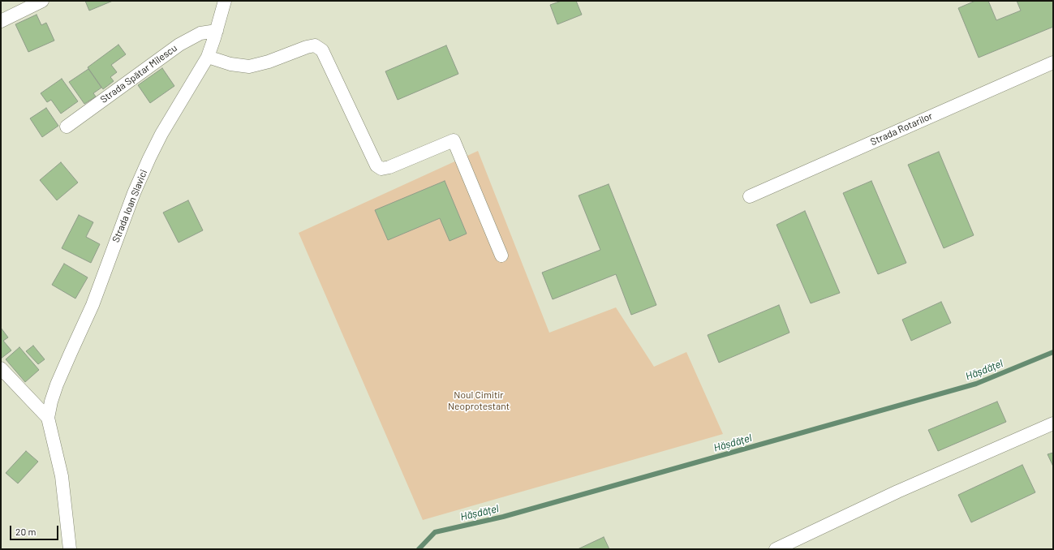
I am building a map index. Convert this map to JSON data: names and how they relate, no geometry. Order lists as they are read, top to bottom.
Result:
{
  "streets": {
    "street": ["Strada Spătar Milescu", "Strada Rotarilor", "Strada Ioan Slavici"]
  },
  "crossings": [
    ["Strada Spătar Milescu", "Strada Ioan Slavici"]
  ],
  "water": ["Hășdățel"],
  "parks": ["Noul Cimitir Neoprotestant"],
  "scale_bar": "20 m"
}
